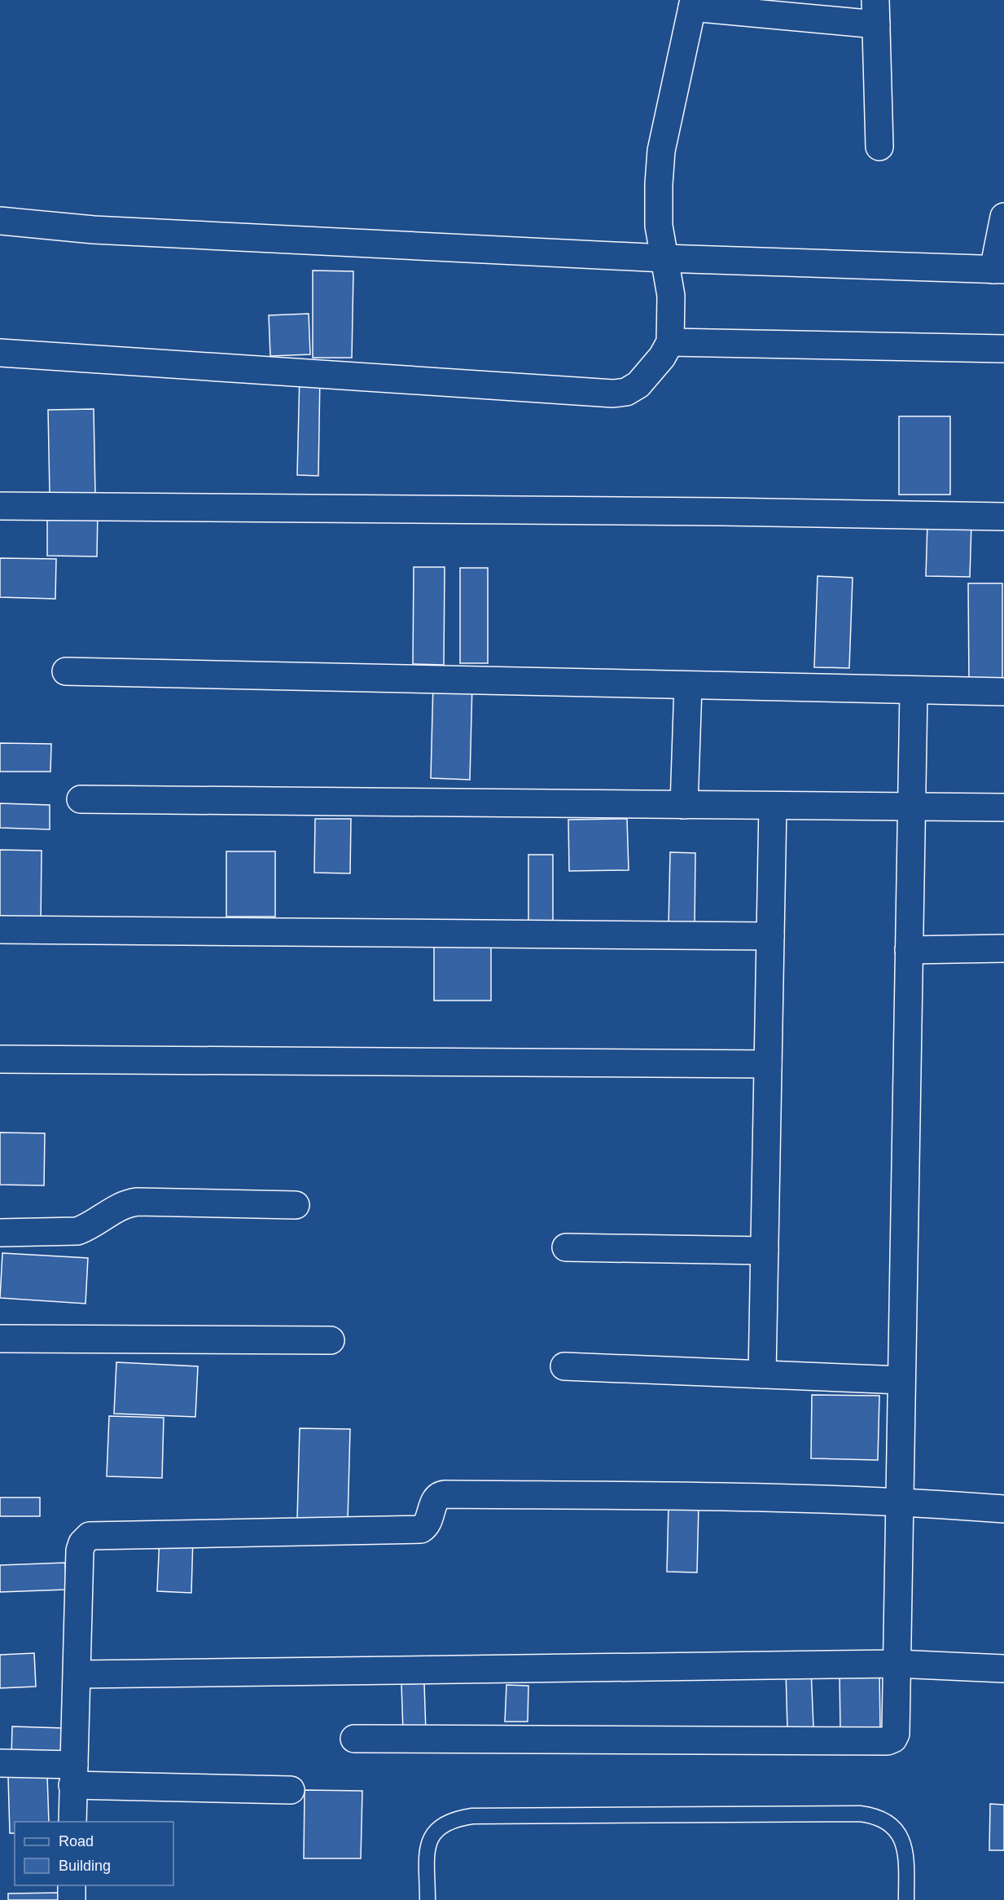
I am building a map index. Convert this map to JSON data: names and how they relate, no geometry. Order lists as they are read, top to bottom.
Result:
{
  "legend": ["Road", "Building"]
}
